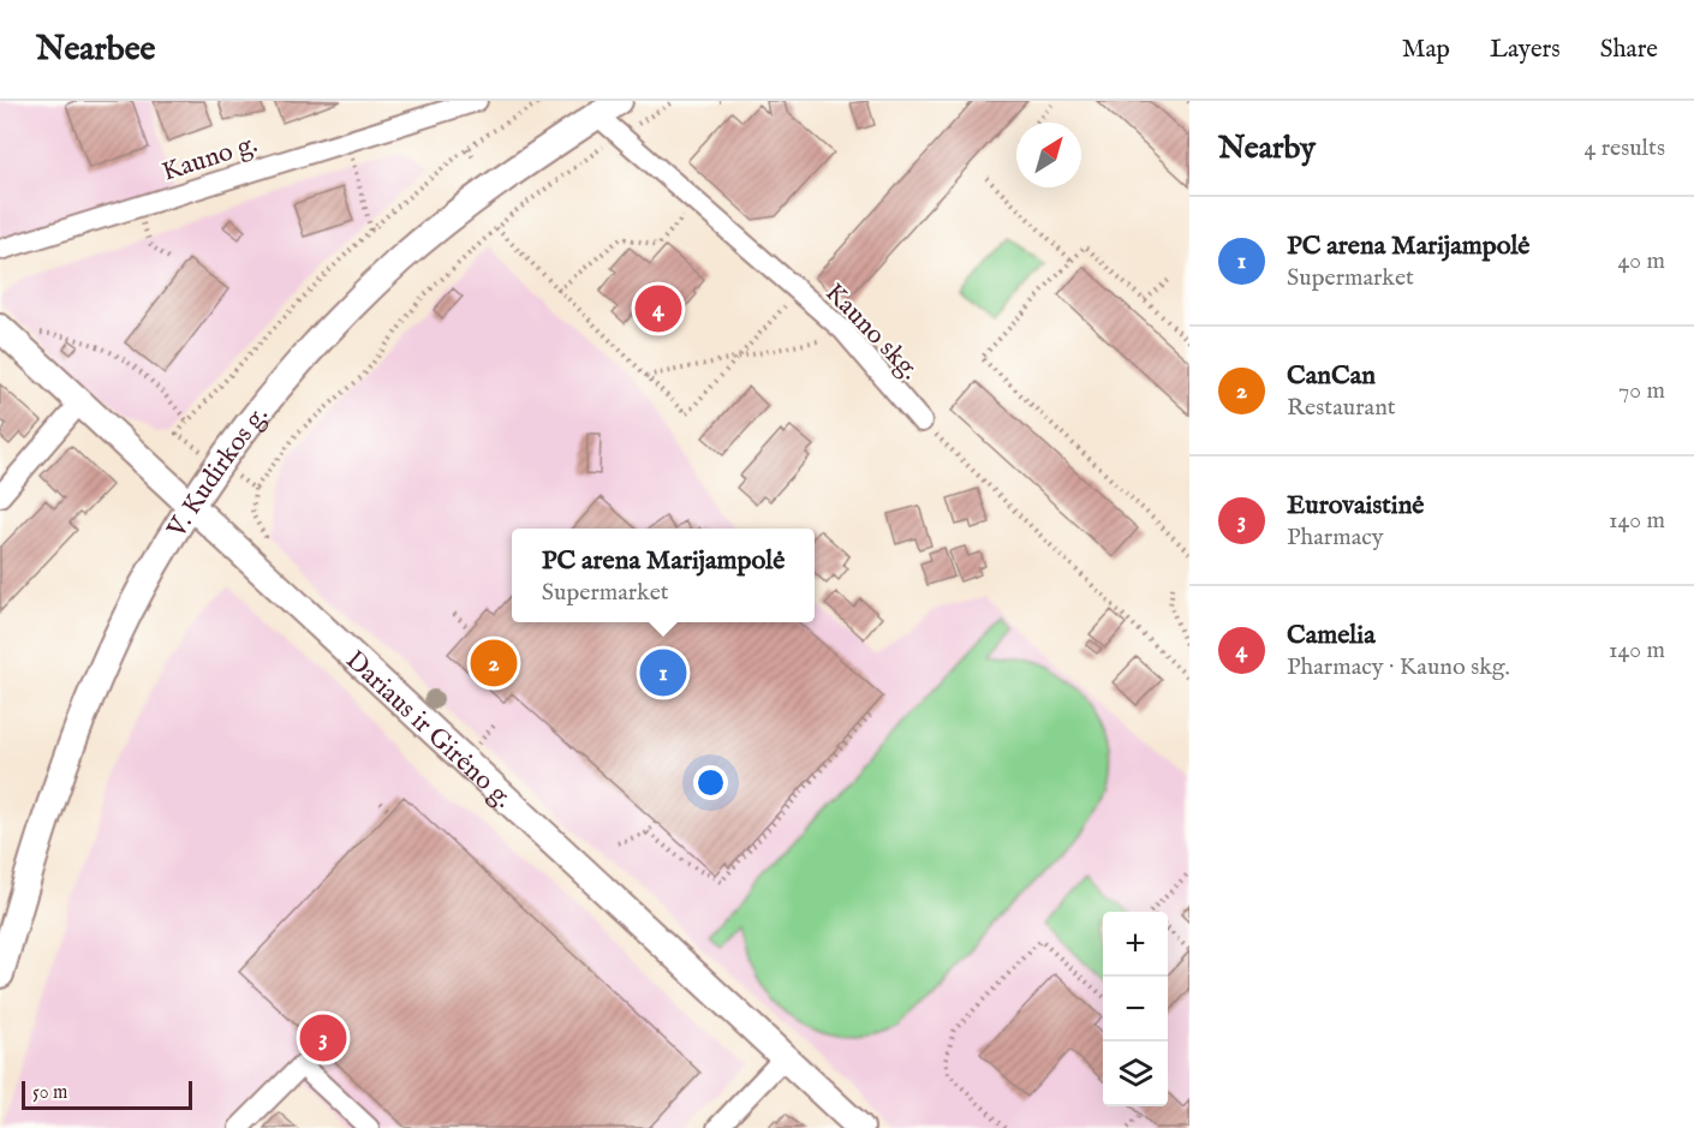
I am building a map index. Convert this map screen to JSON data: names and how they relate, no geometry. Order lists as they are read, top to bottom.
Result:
{
  "streets": {
    "street": [
      "Kauno g.",
      "Kauno skg.",
      "V. Kudirkos g.",
      "Dariaus ir Girėno g."
    ]
  },
  "crossings": [
    ["Kauno skg.", "V. Kudirkos g."],
    ["V. Kudirkos g.", "Dariaus ir Girėno g."]
  ],
  "scale_bar": "50 m",
  "north": "top right",
  "page": {
    "header": "Nearbee",
    "nav": ["Map", "Layers", "Share"],
    "heading": ["Nearby", "4 results"],
    "list": [
      {
        "mark": "1",
        "name": "PC arena Marijampolė",
        "note": "Supermarket",
        "value": "40 m"
      },
      {
        "mark": "2",
        "name": "CanCan",
        "note": "Restaurant",
        "value": "70 m"
      },
      {
        "mark": "3",
        "name": "Eurovaistinė",
        "note": "Pharmacy",
        "value": "140 m"
      },
      {
        "mark": "4",
        "name": "Camelia",
        "note": "Pharmacy · Kauno skg.",
        "value": "140 m"
      }
    ],
    "pins": [
      "4",
      "2",
      "1",
      "3"
    ],
    "popup": ["PC arena Marijampolė", "Supermarket"],
    "map_buttons": ["+", "−"],
    "scale": "50 m"
  }
}
